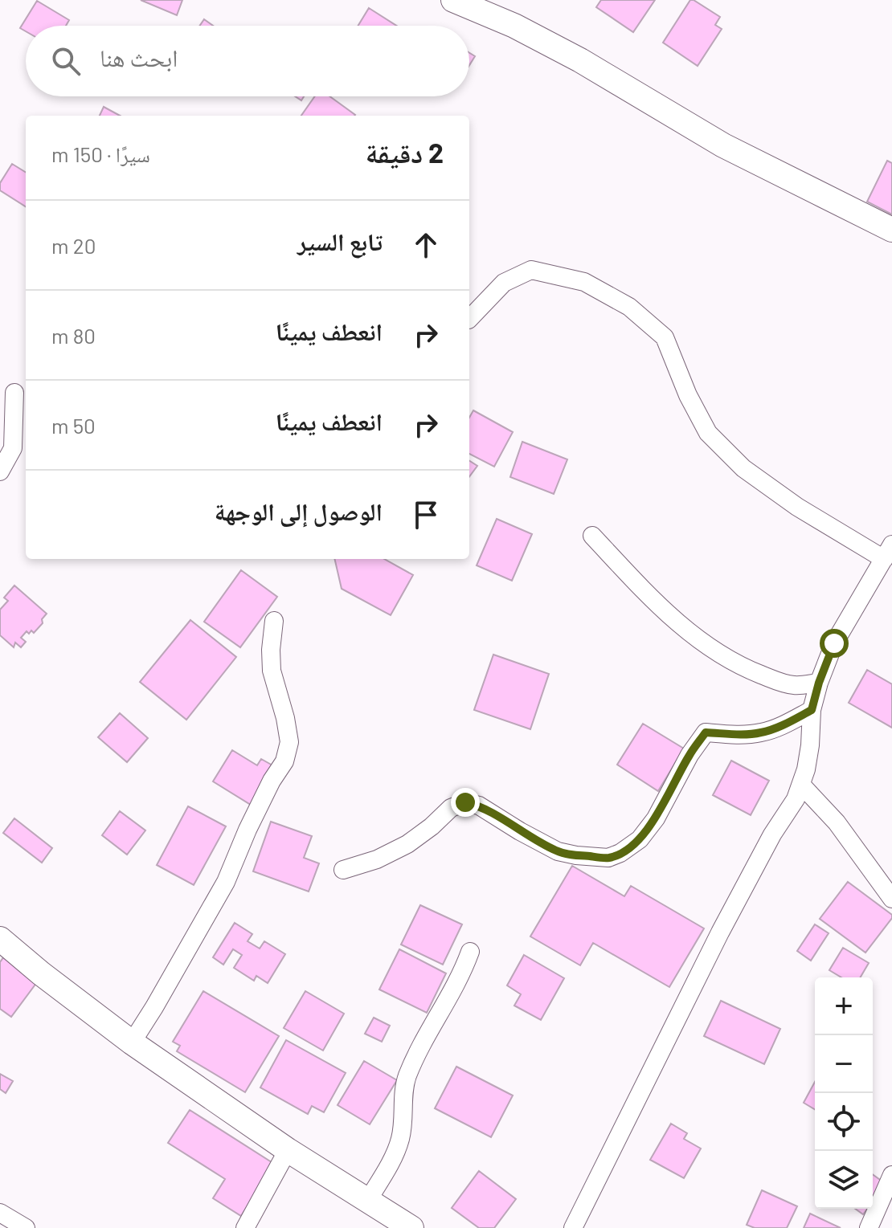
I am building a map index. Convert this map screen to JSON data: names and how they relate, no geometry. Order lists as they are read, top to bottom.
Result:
{
  "page": {
    "search": "ابحث هنا",
    "heading": ["2 دقيقة", "سيرًا · 150 m"],
    "list": [
      ["تابع السير", "20 m"],
      ["انعطف يمينًا", "80 m"],
      ["انعطف يمينًا", "50 m"],
      "الوصول إلى الوجهة"
    ],
    "map_buttons": ["+", "−"]
  }
}
